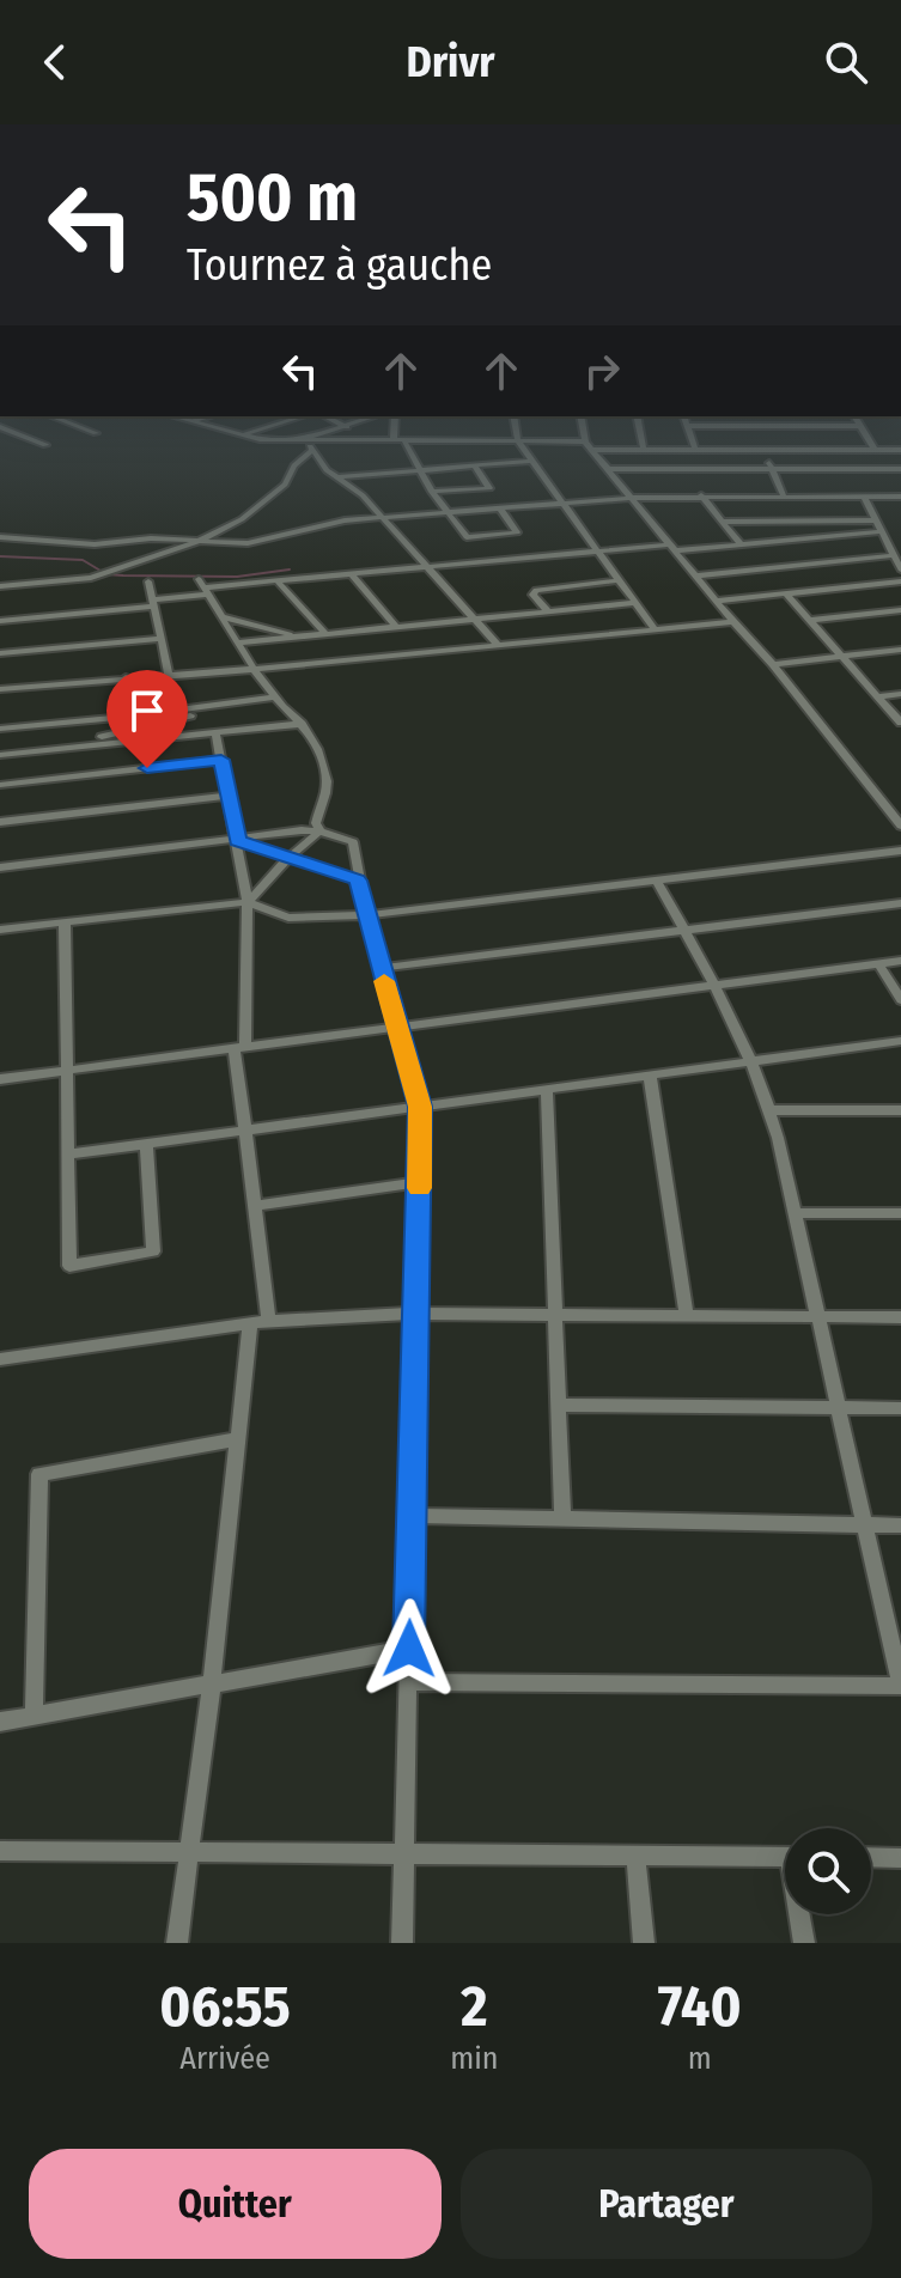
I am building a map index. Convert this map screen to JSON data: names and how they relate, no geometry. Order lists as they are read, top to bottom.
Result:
{
  "page": {
    "header": "Drivr",
    "turn": ["500 m", "Tournez à gauche"],
    "eta": [
      "06:55",
      "Arrivée",
      "2",
      "min",
      "740",
      "m"
    ],
    "buttons": ["Quitter", "Partager"]
  }
}
